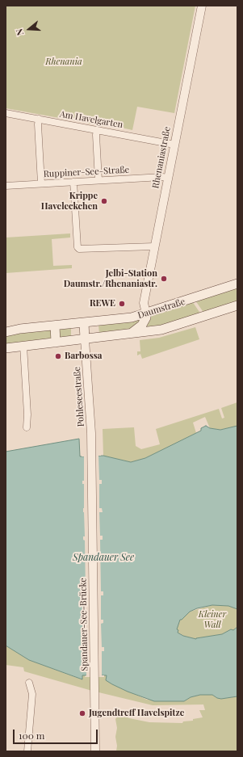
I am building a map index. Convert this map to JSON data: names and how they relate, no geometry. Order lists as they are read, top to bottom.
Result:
{
  "streets": {
    "main road": ["Daumstraße"],
    "street": [
      "Am Havelgarten",
      "Rhenaniastraße",
      "Ruppiner-See-Straße",
      "Pohleseestraße",
      "Spandauer-See-Brücke"
    ]
  },
  "crossings": [
    ["Am Havelgarten", "Rhenaniastraße"],
    ["Rhenaniastraße", "Ruppiner-See-Straße"],
    ["Rhenaniastraße", "Daumstraße"],
    ["Daumstraße", "Pohleseestraße"],
    ["Pohleseestraße", "Spandauer-See-Brücke"]
  ],
  "water": ["Spandauer See"],
  "parks": ["Rhenania", "Kleiner Wall"],
  "places": [
    "Krippe Haveleckchen",
    "Jelbi-Station Daumstr./Rhenaniastr.",
    "REWE",
    "Barbossa",
    "Jugendtreff Havelspitze"
  ],
  "scale_bar": "100 m",
  "north": "left"
}
